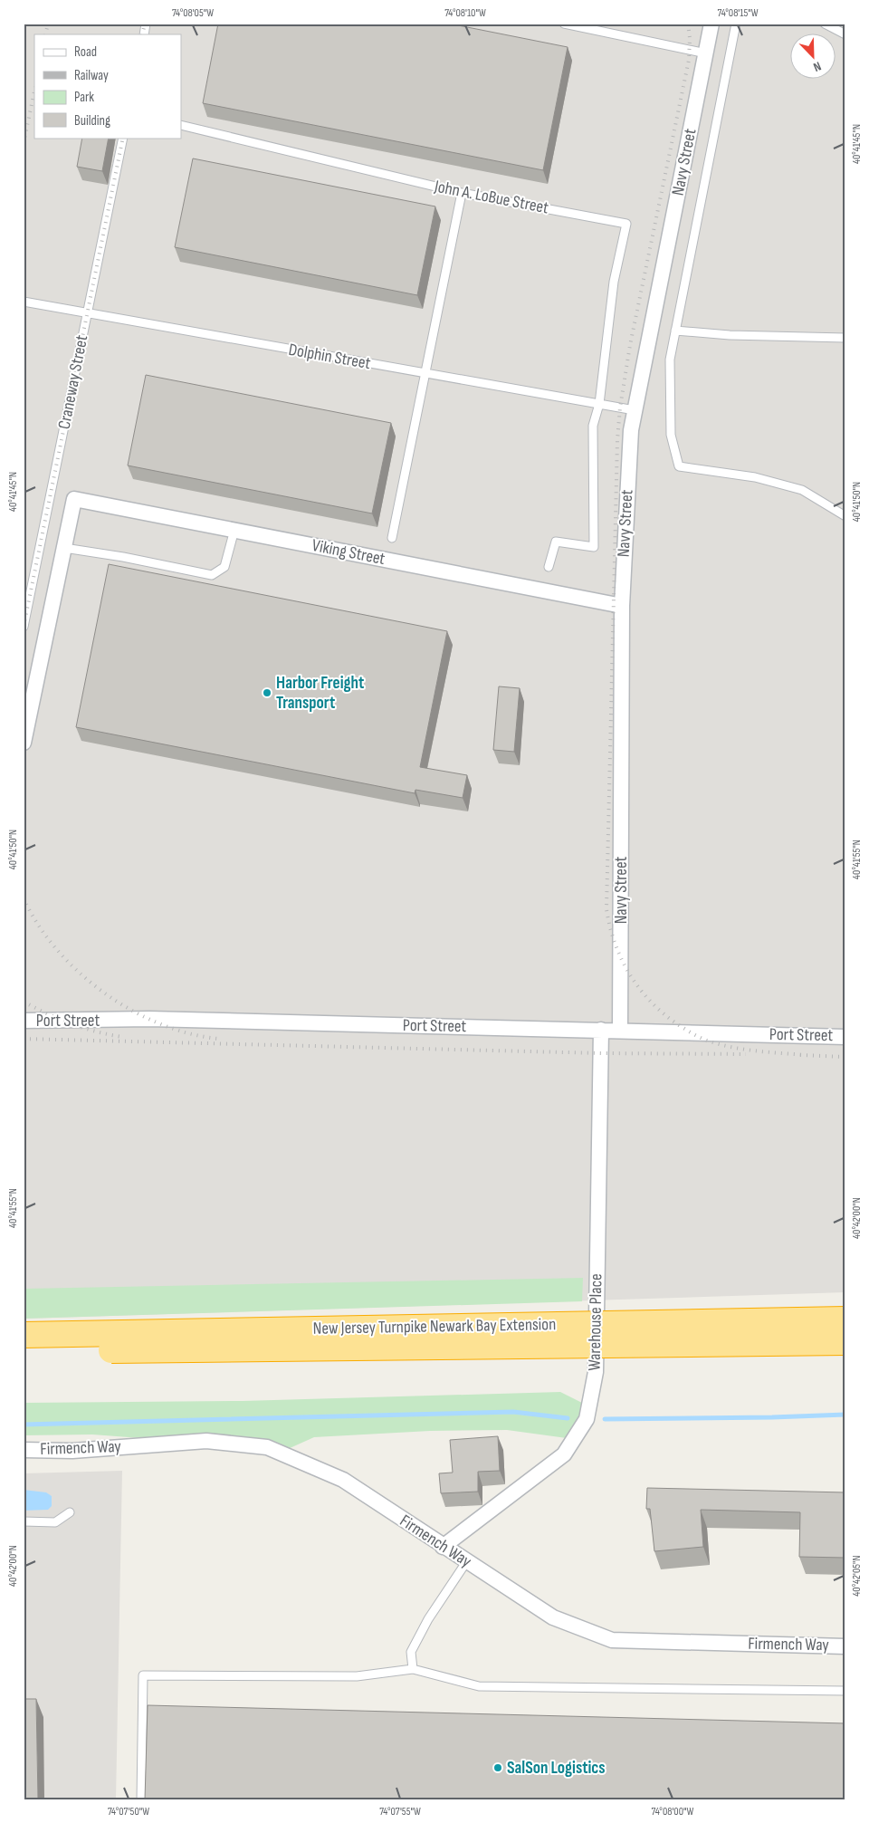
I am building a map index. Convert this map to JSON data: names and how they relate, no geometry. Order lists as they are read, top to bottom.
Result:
{
  "streets": {
    "highway": ["New Jersey Turnpike Newark Bay Extension"],
    "street": [
      "Navy Street",
      "Viking Street",
      "Port Street",
      "Warehouse Place",
      "Firmench Way"
    ],
    "lane": ["John A. LoBue Street", "Dolphin Street", "Craneway Street"]
  },
  "crossings": [
    ["Navy Street", "Dolphin Street"],
    ["Navy Street", "Viking Street"],
    ["Navy Street", "Port Street"],
    ["John A. LoBue Street", "Dolphin Street"],
    ["Dolphin Street", "Craneway Street"],
    ["Port Street", "Warehouse Place"],
    ["Warehouse Place", "Firmench Way"]
  ],
  "places": ["Harbor Freight Transport", "SalSon Logistics"],
  "legend": [
    "Road",
    "Railway",
    "Park",
    "Building"
  ],
  "north": "bottom right",
  "coordinates": [
    "74°08'05\"W",
    "74°08'10\"W",
    "74°08'15\"W",
    "40°41'45\"N",
    "40°41'50\"N",
    "40°41'55\"N",
    "40°42'00\"N",
    "40°42'05\"N",
    "74°07'50\"W",
    "74°07'55\"W",
    "74°08'00\"W"
  ]
}
